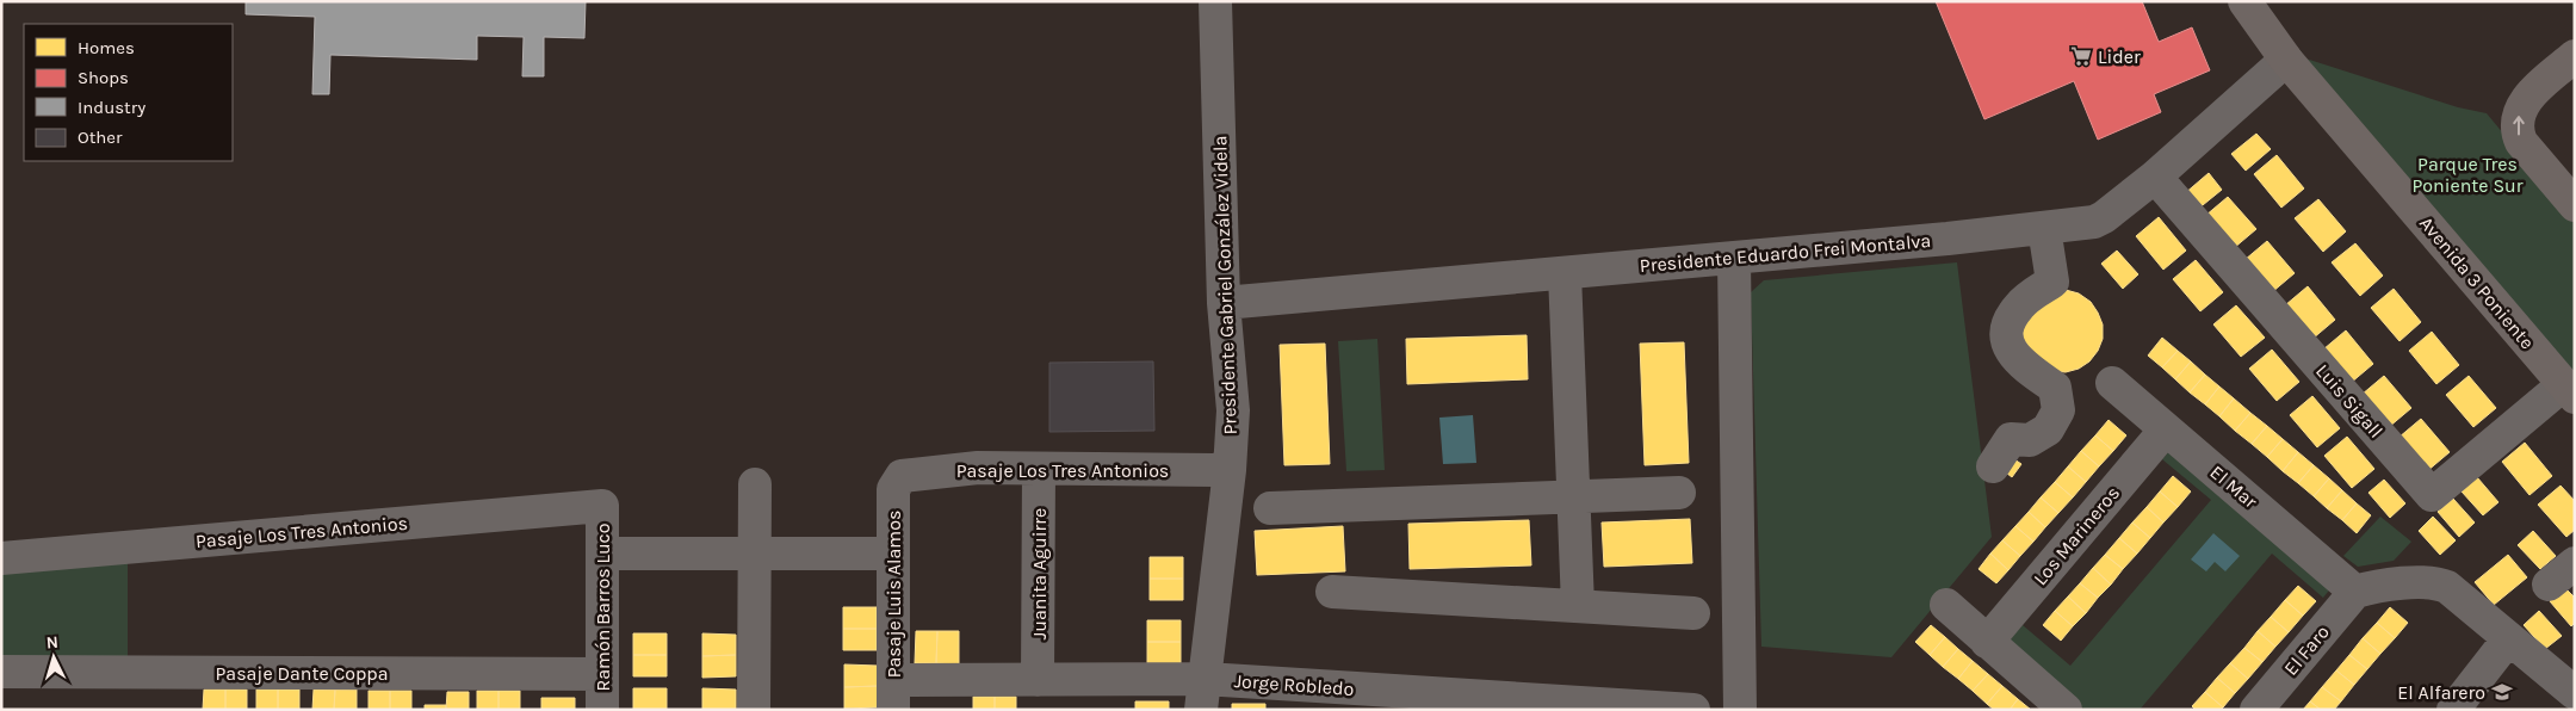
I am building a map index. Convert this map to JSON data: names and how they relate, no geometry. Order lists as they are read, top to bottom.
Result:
{
  "streets": {
    "main road": ["Avenida 3 Poniente"],
    "street": [
      "Presidente Eduardo Frei Montalva",
      "Presidente Gabriel González Videla",
      "Luis Sigall",
      "Pasaje Los Tres Antonios",
      "El Mar",
      "Los Marineros",
      "Juanita Aguirre",
      "Pasaje Luis Alamos",
      "Ramón Barros Luco",
      "El Faro",
      "Pasaje Dante Coppa",
      "Jorge Robledo"
    ]
  },
  "crossings": [
    ["Presidente Eduardo Frei Montalva", "Avenida 3 Poniente"],
    ["Presidente Eduardo Frei Montalva", "Presidente Gabriel González Videla"],
    ["Presidente Eduardo Frei Montalva", "Luis Sigall"],
    ["Avenida 3 Poniente", "Luis Sigall"],
    ["Presidente Gabriel González Videla", "Pasaje Los Tres Antonios"],
    ["Presidente Gabriel González Videla", "Jorge Robledo"],
    ["Pasaje Los Tres Antonios", "Juanita Aguirre"],
    ["Pasaje Los Tres Antonios", "Pasaje Luis Alamos"],
    ["Pasaje Los Tres Antonios", "Ramón Barros Luco"],
    ["El Mar", "Los Marineros"],
    ["El Mar", "El Faro"],
    ["Juanita Aguirre", "Jorge Robledo"],
    ["Pasaje Luis Alamos", "Jorge Robledo"],
    ["Ramón Barros Luco", "Pasaje Dante Coppa"]
  ],
  "parks": ["Parque Tres Poniente Sur"],
  "places": {
    "supermarket": ["Lider"],
    "school or university": ["El Alfarero"]
  },
  "legend": [
    "Homes",
    "Shops",
    "Industry",
    "Other"
  ],
  "north": "top"
}
